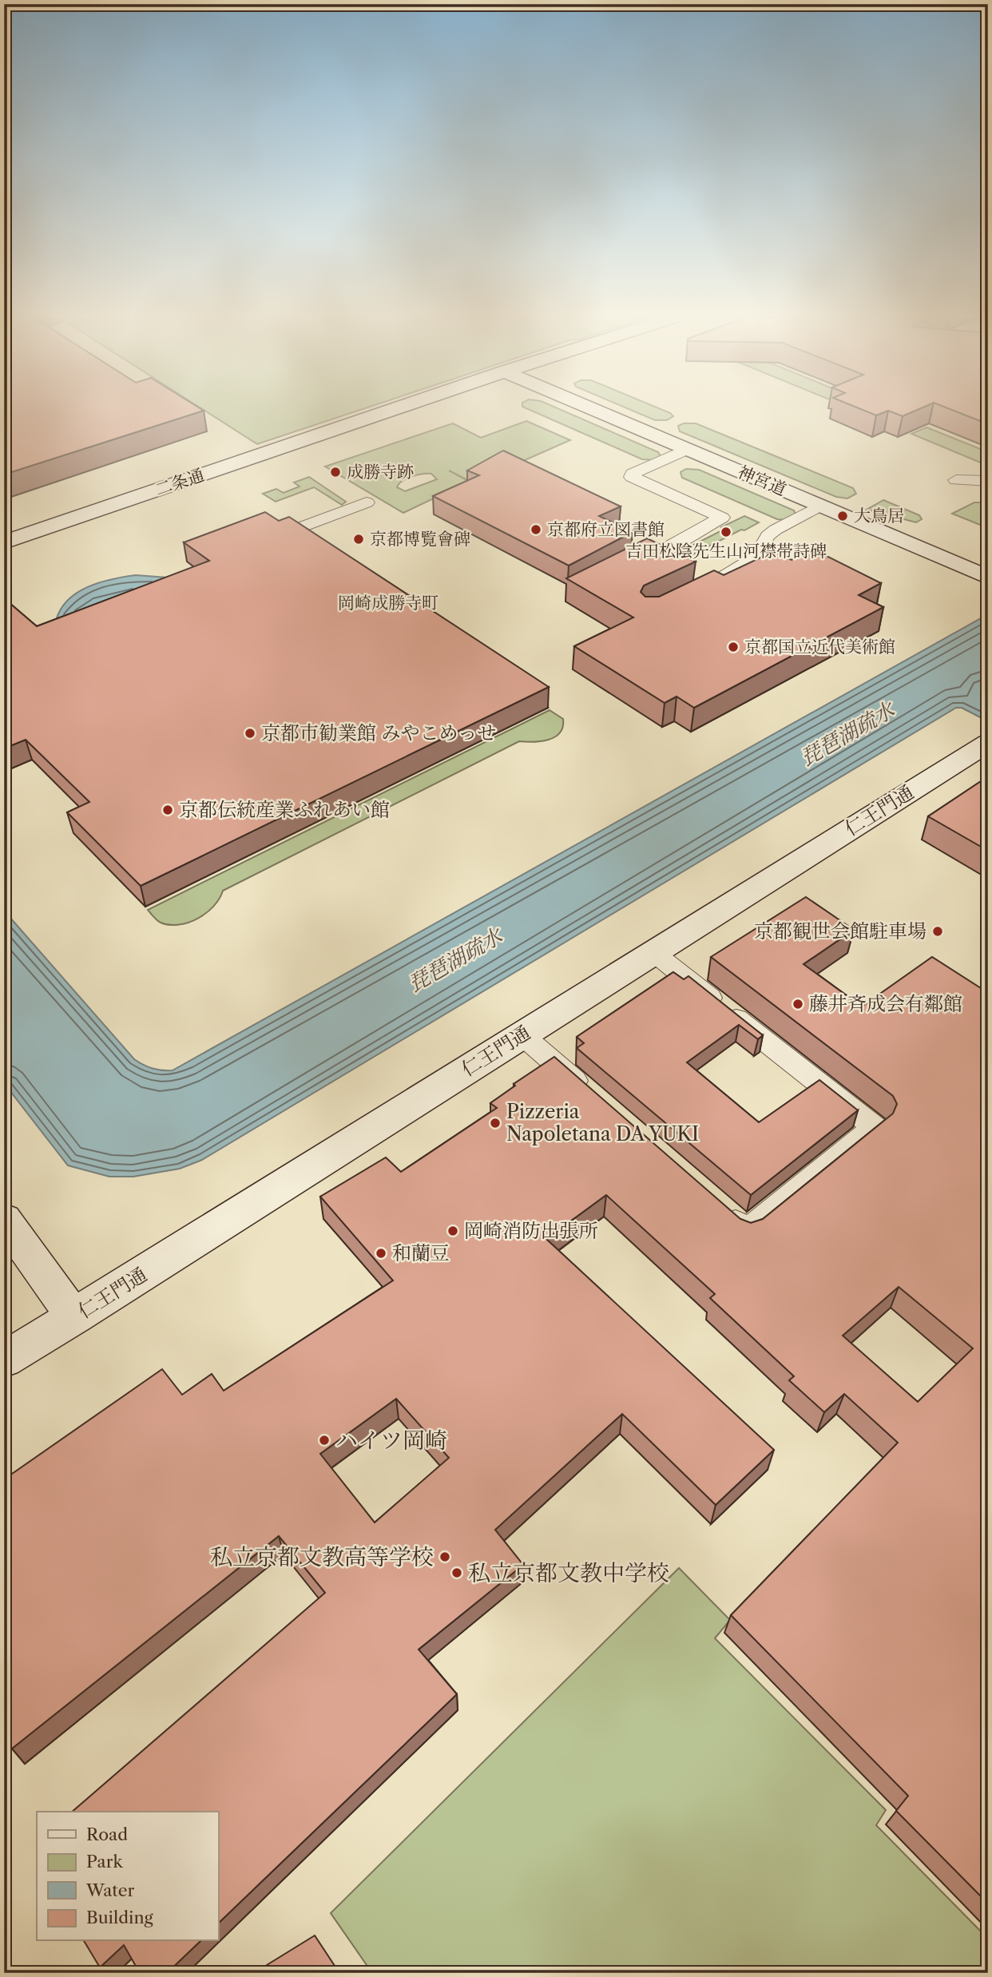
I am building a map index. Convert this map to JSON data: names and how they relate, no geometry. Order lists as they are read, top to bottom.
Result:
{
  "streets": {
    "street": ["神宮道", "二条通", "仁王門通"]
  },
  "districts": ["岡崎成勝寺町"],
  "water": ["琵琶湖疏水"],
  "places": [
    "成勝寺跡",
    "大鳥居",
    "京都府立図書館",
    "吉田松陰先生山河襟帯詩碑",
    "京都博覧會碑",
    "京都国立近代美術館",
    "京都市勧業館 みやこめっせ",
    "京都伝統産業ふれあい館",
    "京都観世会館駐車場",
    "藤井斉成会有鄰館",
    "Pizzeria Napoletana DA YUKI",
    "岡崎消防出張所",
    "和蘭豆",
    "ハイツ岡崎",
    "私立京都文教高等学校",
    "私立京都文教中学校"
  ],
  "legend": [
    "Road",
    "Park",
    "Water",
    "Building"
  ]
}
